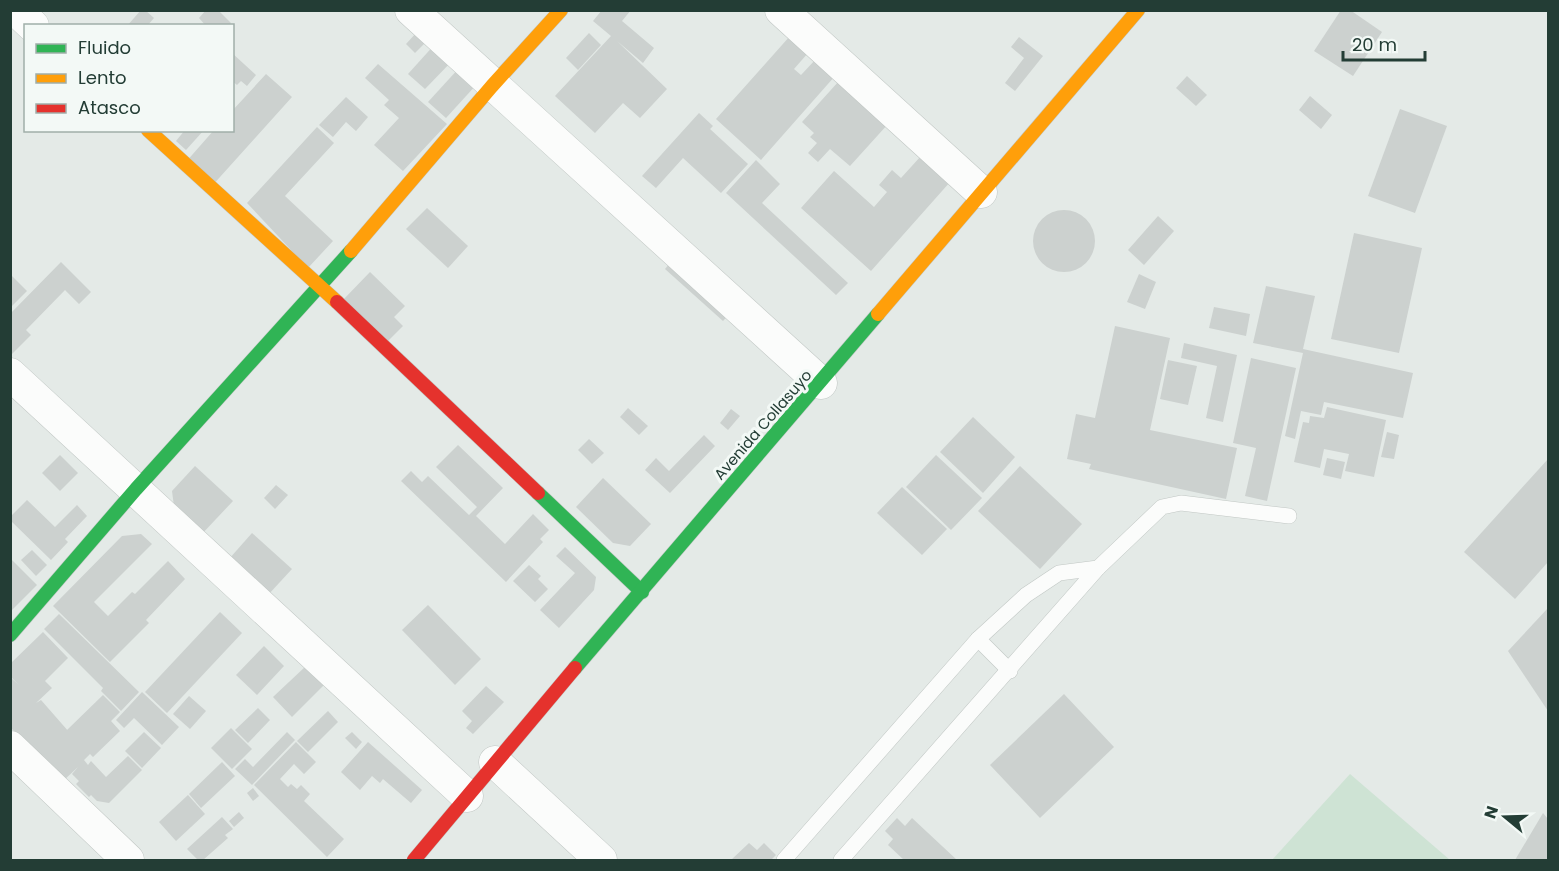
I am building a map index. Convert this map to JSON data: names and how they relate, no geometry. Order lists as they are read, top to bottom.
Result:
{
  "streets": {
    "street": ["Avenida Collasuyo"]
  },
  "legend": ["Fluido", "Lento", "Atasco"],
  "scale_bar": "20 m",
  "north": "left"
}
